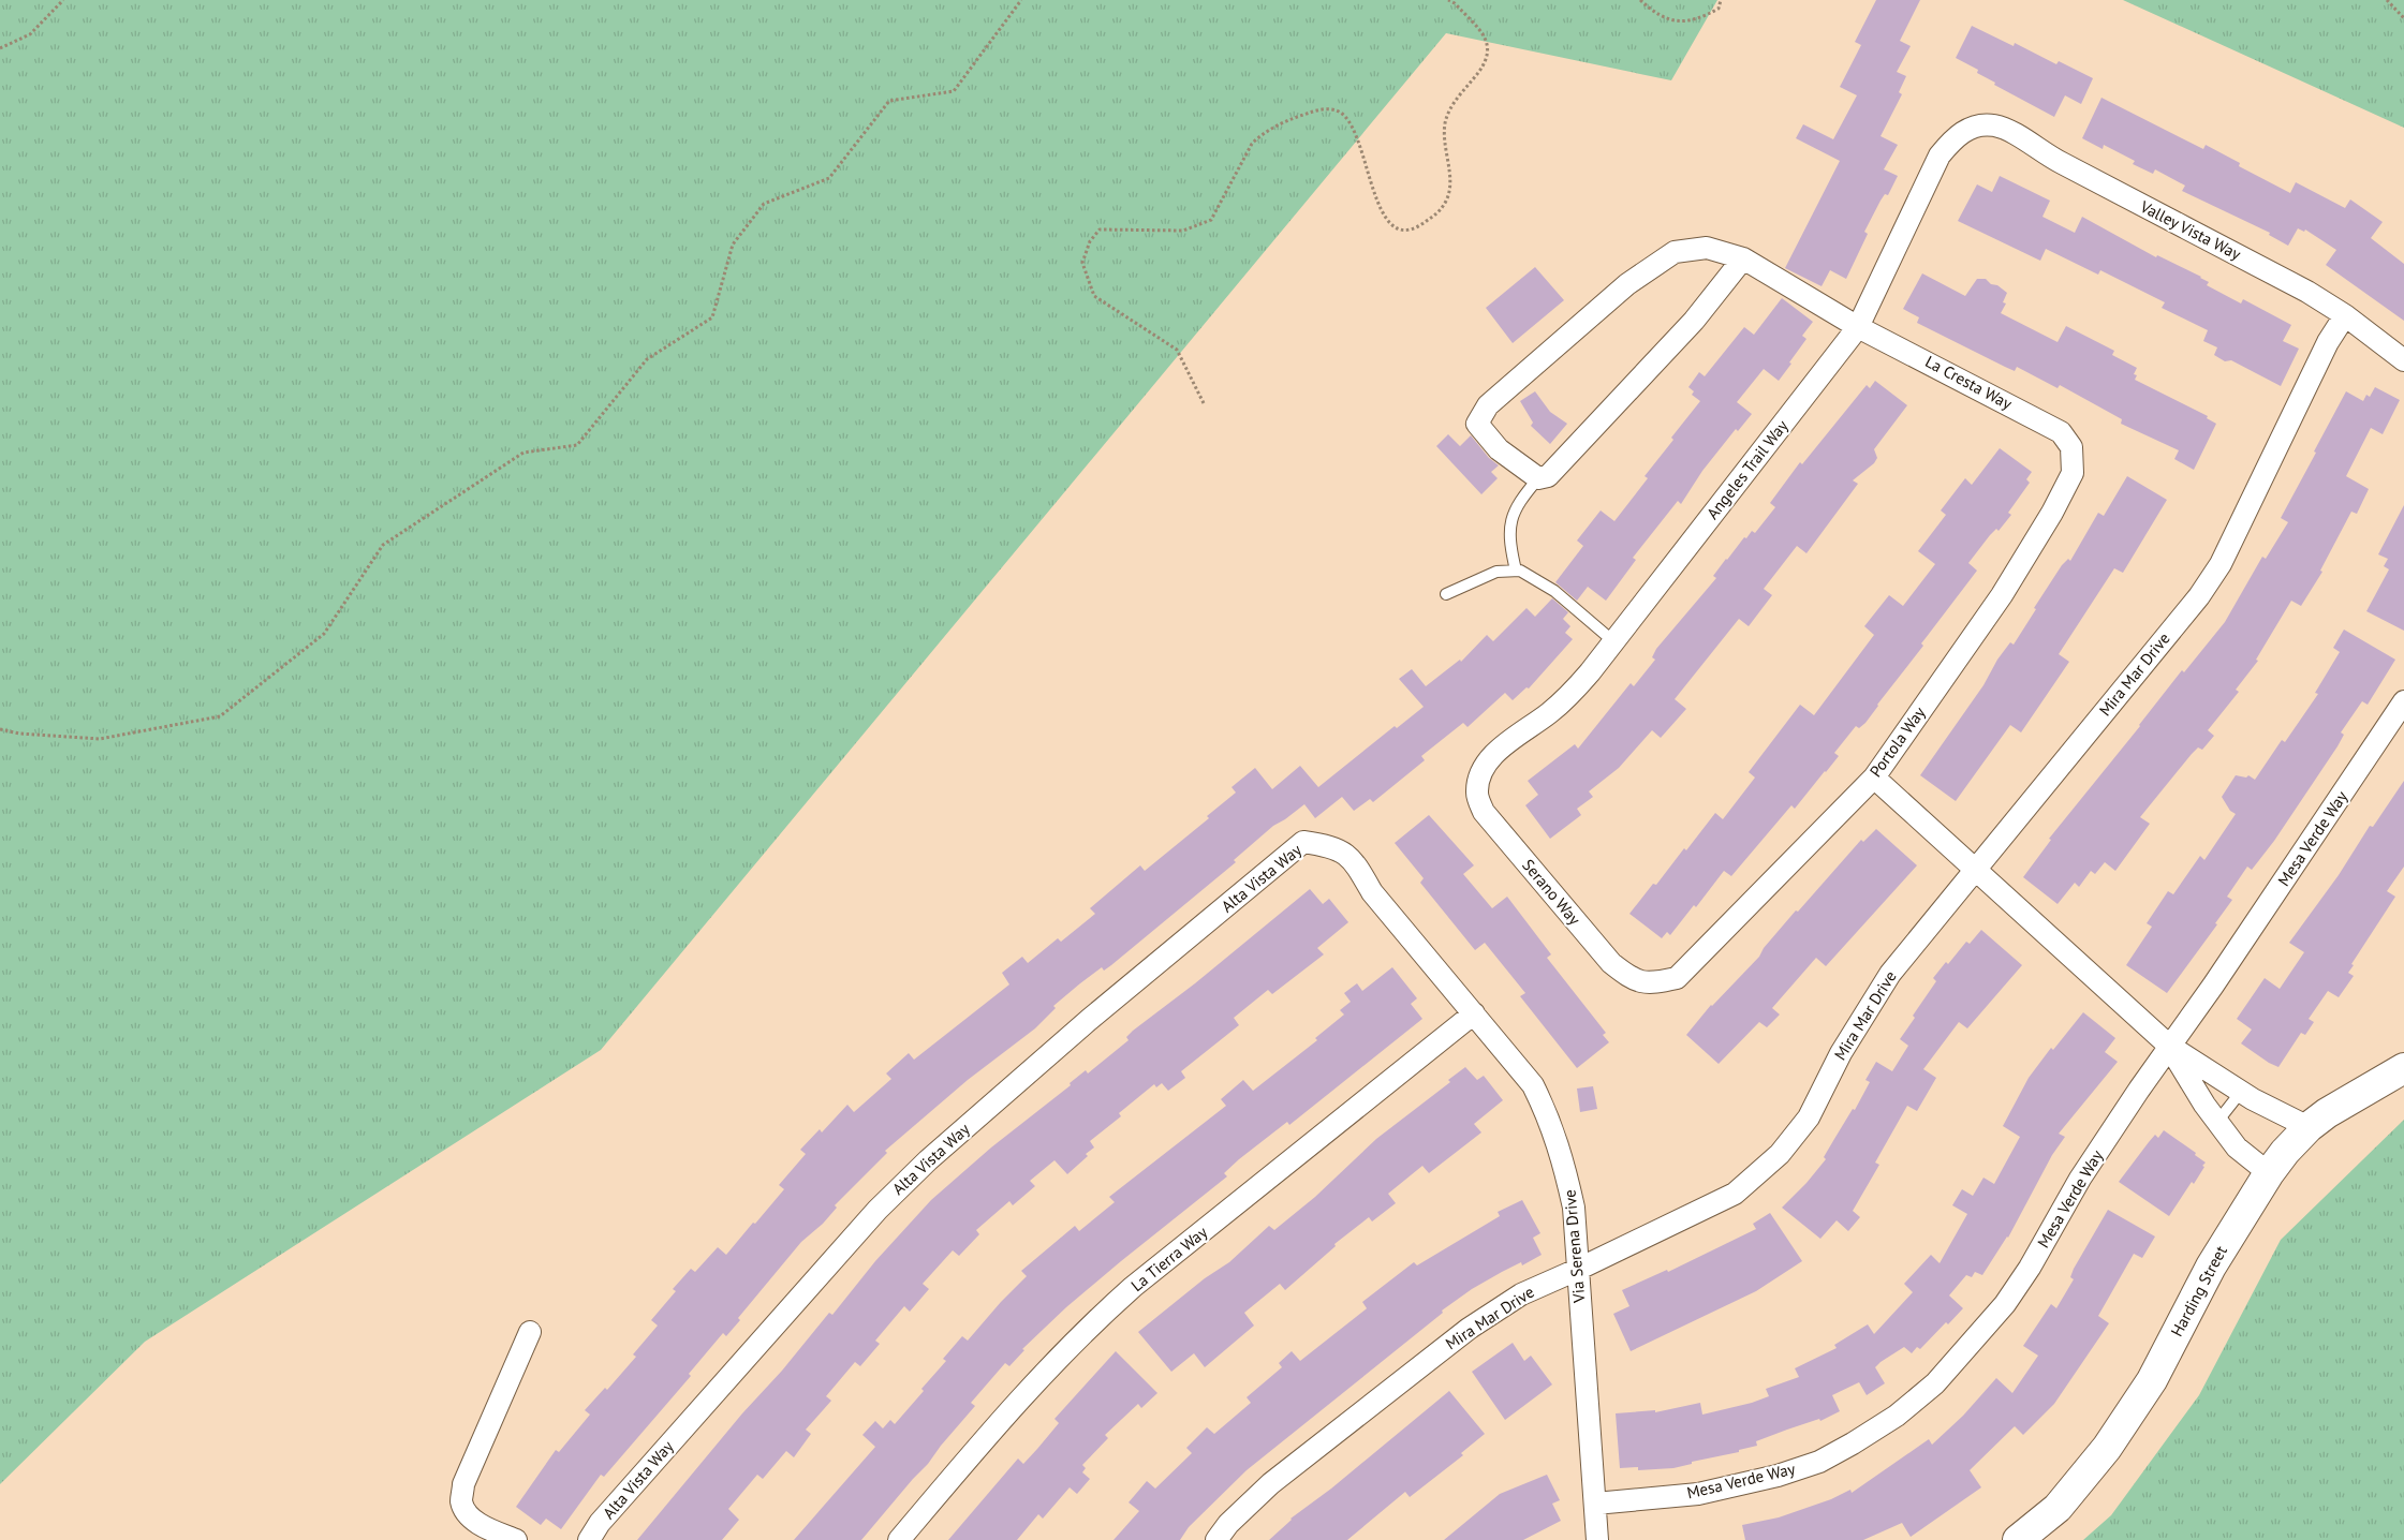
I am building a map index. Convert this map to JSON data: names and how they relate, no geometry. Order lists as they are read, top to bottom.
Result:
{
  "streets": {
    "street": [
      "Valley Vista Way",
      "La Cresta Way",
      "Angeles Trail Way",
      "Mira Mar Drive",
      "Portola Way",
      "Mesa Verde Way",
      "Alta Vista Way",
      "Serano Way",
      "Via Serena Drive",
      "La Tierra Way",
      "Harding Street"
    ]
  },
  "crossings": [
    ["Valley Vista Way", "Angeles Trail Way"],
    ["Valley Vista Way", "Mira Mar Drive"],
    ["La Cresta Way", "Angeles Trail Way"],
    ["La Cresta Way", "Portola Way"],
    ["Angeles Trail Way", "Serano Way"],
    ["Mira Mar Drive", "Via Serena Drive"],
    ["Portola Way", "Serano Way"],
    ["Mesa Verde Way", "Via Serena Drive"],
    ["Alta Vista Way", "Via Serena Drive"],
    ["Via Serena Drive", "La Tierra Way"]
  ]
}
